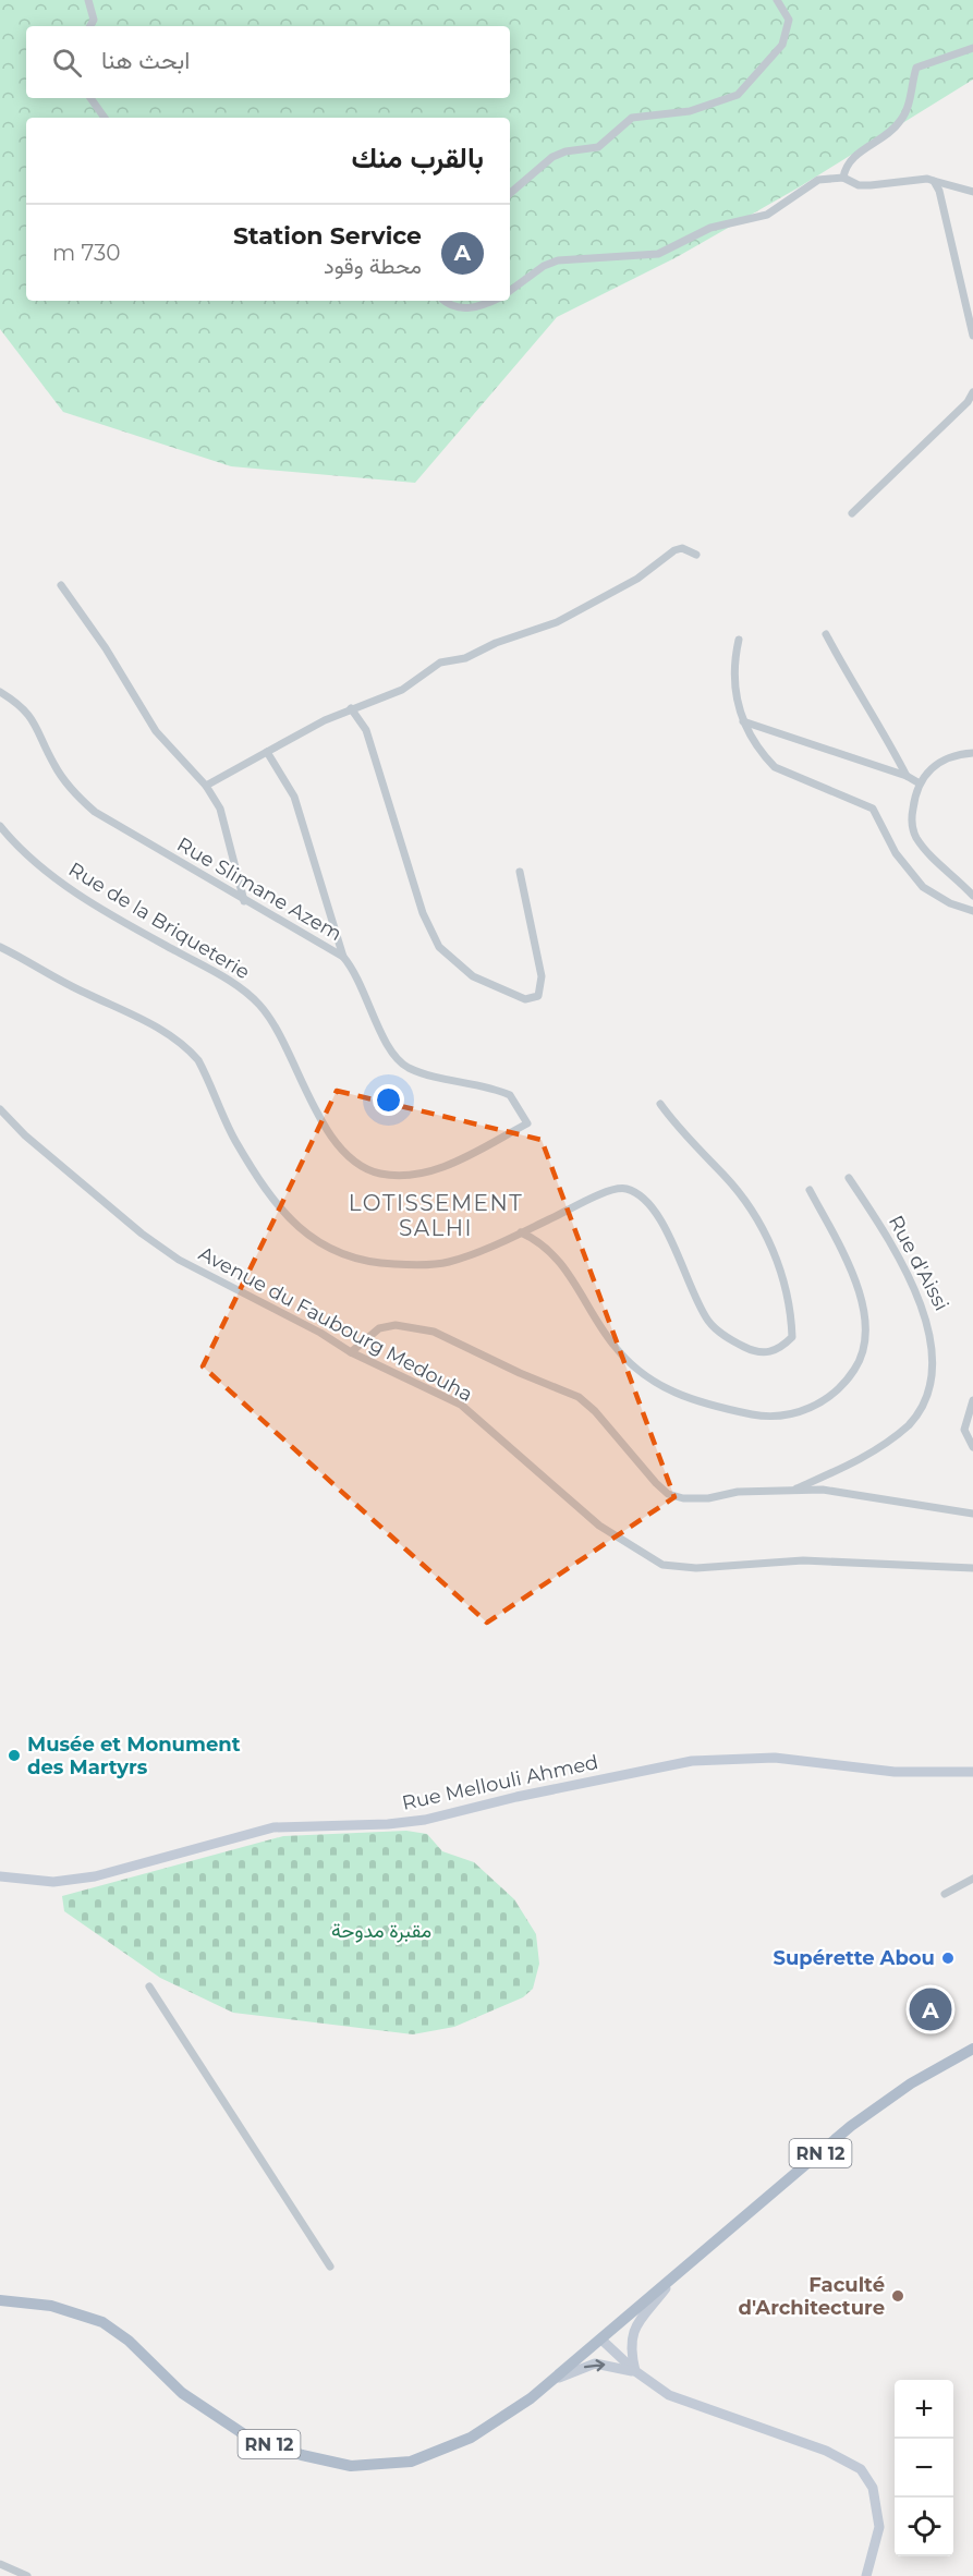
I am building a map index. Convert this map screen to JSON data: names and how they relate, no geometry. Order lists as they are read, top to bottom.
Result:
{
  "streets": {
    "main road": ["RN 12"],
    "street": [
      "Rue Slimane Azem",
      "Rue de la Briqueterie",
      "Rue d'Aissi",
      "Avenue du Faubourg Medouha",
      "Rue Mellouli Ahmed"
    ]
  },
  "crossings": [
    ["Rue Slimane Azem", "Rue de la Briqueterie"]
  ],
  "districts": ["LOTISSEMENT SALHI"],
  "parks": ["مقبرة مدوحة"],
  "places": ["Musée et Monument des Martyrs", "Supérette Abou", "Faculté d'Architecture"],
  "page": {
    "search": "ابحث هنا",
    "heading": "بالقرب منك",
    "list": [
      {
        "mark": "A",
        "name": "Station Service",
        "note": "محطة وقود",
        "value": "730 m"
      }
    ],
    "pins": "A",
    "map_buttons": ["+", "−"]
  }
}
